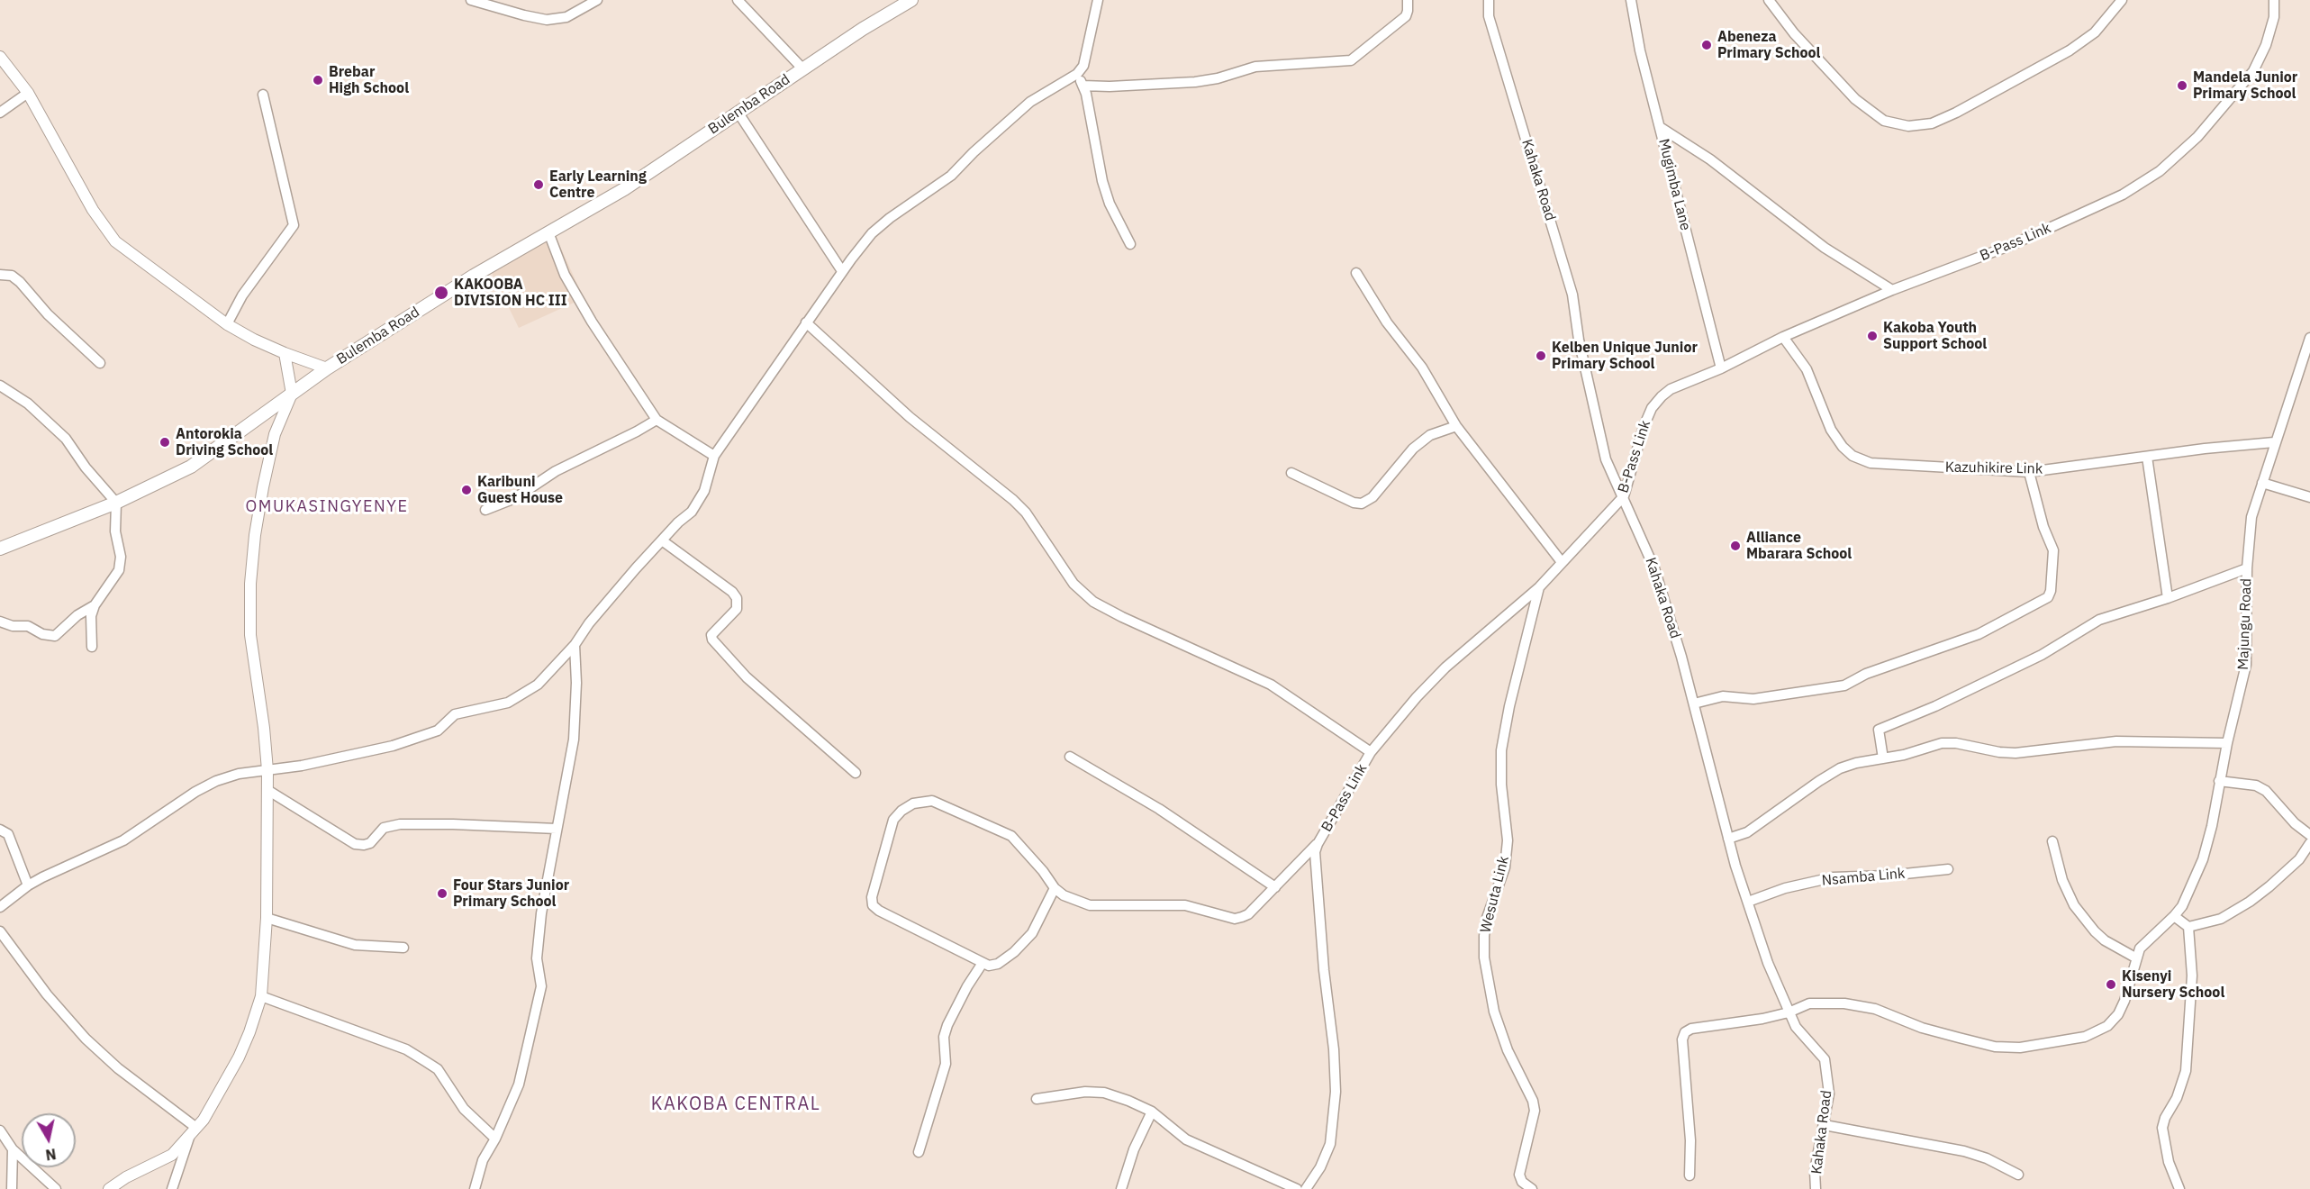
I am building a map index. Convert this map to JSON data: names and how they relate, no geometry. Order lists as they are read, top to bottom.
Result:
{
  "streets": {
    "main road": ["Bulemba Road"],
    "street": [
      "Kahaka Road",
      "Mugimba Lane",
      "B-Pass Link",
      "Kazuhikire Link",
      "Majungu Road",
      "Nsamba Link",
      "Wesuta Link"
    ]
  },
  "crossings": [
    ["Kahaka Road", "B-Pass Link"],
    ["Kahaka Road", "Nsamba Link"],
    ["Mugimba Lane", "B-Pass Link"],
    ["B-Pass Link", "Kazuhikire Link"],
    ["B-Pass Link", "Wesuta Link"],
    ["Kazuhikire Link", "Majungu Road"]
  ],
  "districts": ["OMUKASINGYENYE", "KAKOBA CENTRAL"],
  "places": [
    "Abeneza Primary School",
    "Brebar High School",
    "Mandela Junior Primary School",
    "Early Learning Centre",
    "KAKOOBA DIVISION HC III",
    "Kakoba Youth Support School",
    "Kelben Unique Junior Primary School",
    "Antorokia Driving School",
    "Karibuni Guest House",
    "Alliance Mbarara School",
    "Four Stars Junior Primary School",
    "Kisenyi Nursery School"
  ],
  "north": "bottom"
}
